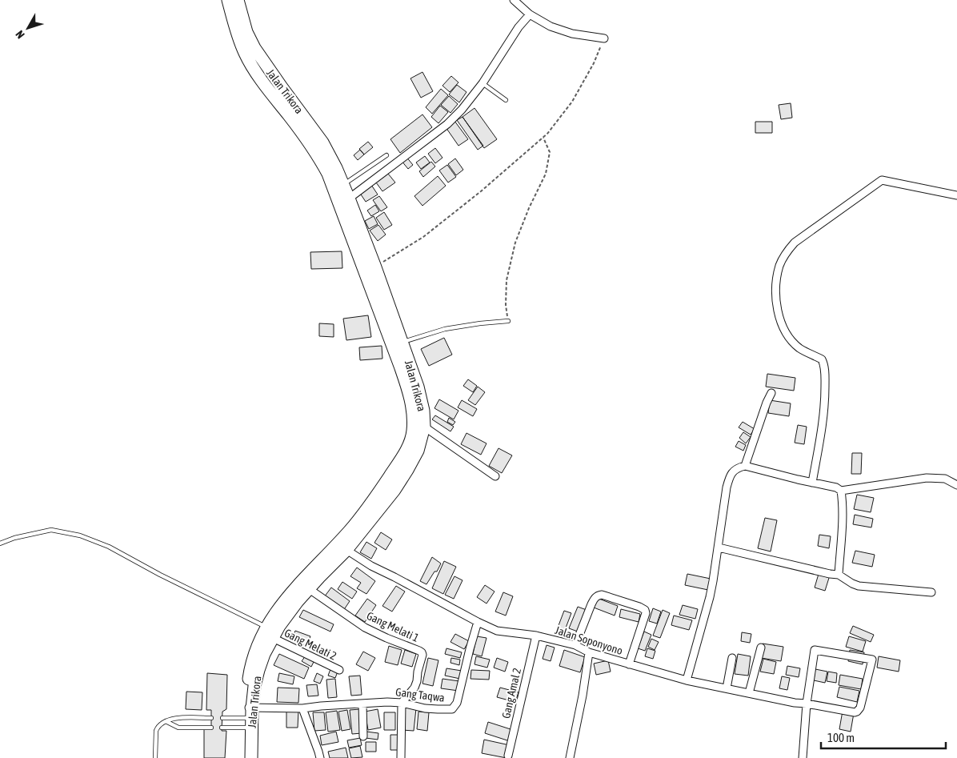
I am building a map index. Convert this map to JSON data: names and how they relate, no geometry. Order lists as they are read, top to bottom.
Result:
{
  "streets": {
    "main road": ["Jalan Trikora"],
    "street": [
      "Gang Melati 1",
      "Jalan Soponyono",
      "Gang Melati 2",
      "Gang Amal 2",
      "Gang Taqwa"
    ]
  },
  "crossings": [
    ["Jalan Trikora", "Gang Melati 1"],
    ["Jalan Trikora", "Jalan Soponyono"],
    ["Jalan Trikora", "Gang Melati 2"],
    ["Jalan Trikora", "Gang Taqwa"],
    ["Gang Melati 1", "Gang Taqwa"],
    ["Jalan Soponyono", "Gang Amal 2"],
    ["Jalan Soponyono", "Gang Taqwa"]
  ],
  "scale_bar": "100 m",
  "north": "bottom left"
}
